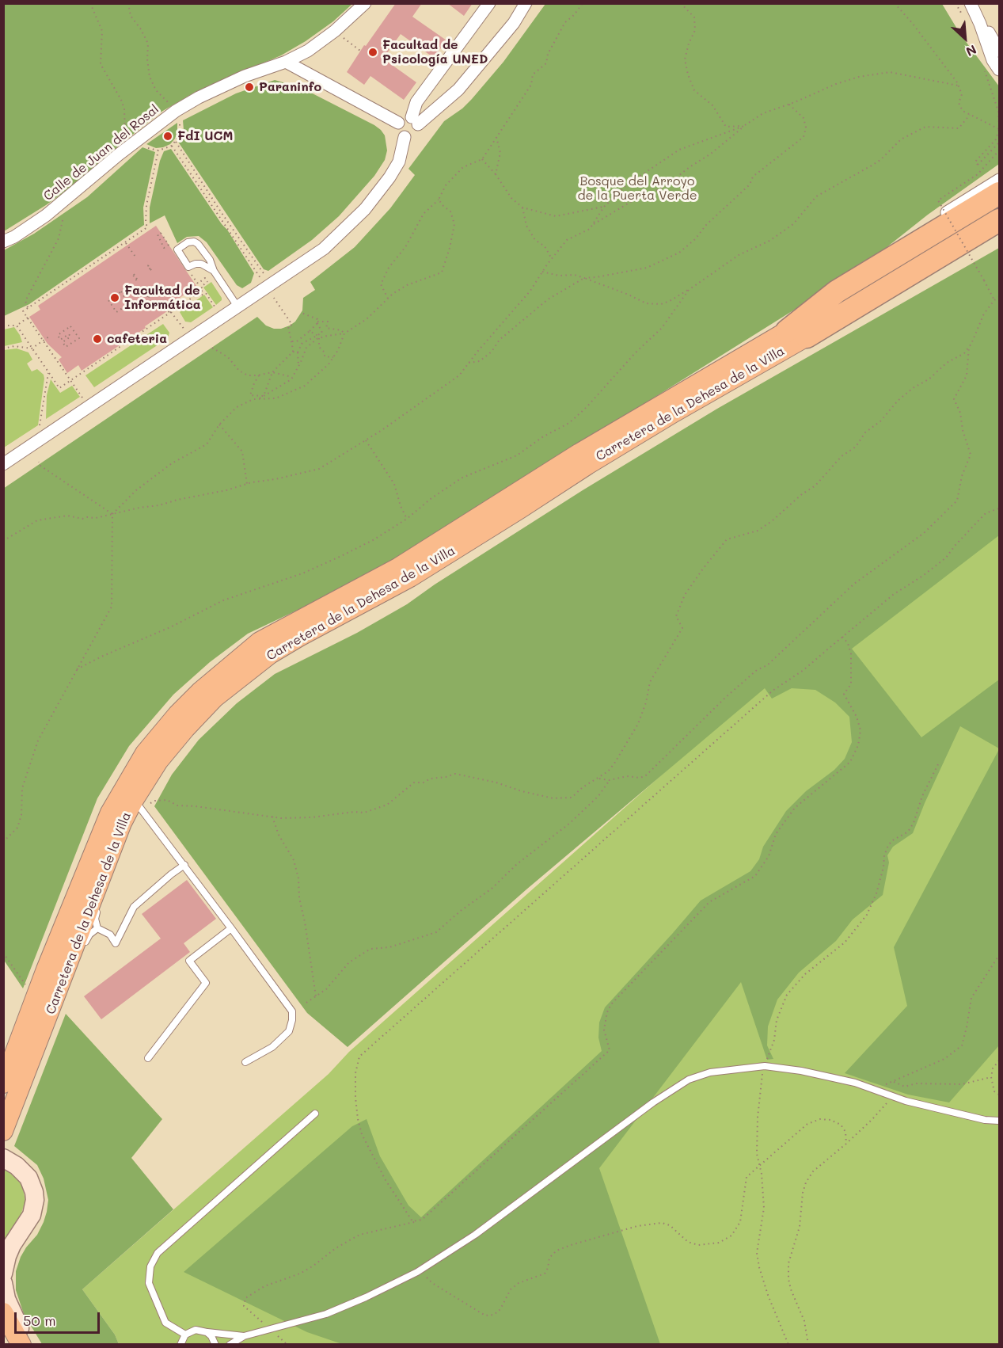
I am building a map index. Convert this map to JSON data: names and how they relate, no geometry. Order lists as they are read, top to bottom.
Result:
{
  "streets": {
    "main road": ["Carretera de la Dehesa de la Villa"],
    "street": ["Calle de Juan del Rosal"]
  },
  "parks": ["Bosque del Arroyo de la Puerta Verde"],
  "places": [
    "Facultad de Psicología UNED",
    "Paraninfo",
    "FdI UCM",
    "Facultad de Informática",
    "cafeteria"
  ],
  "scale_bar": "50 m",
  "north": "bottom right"
}
